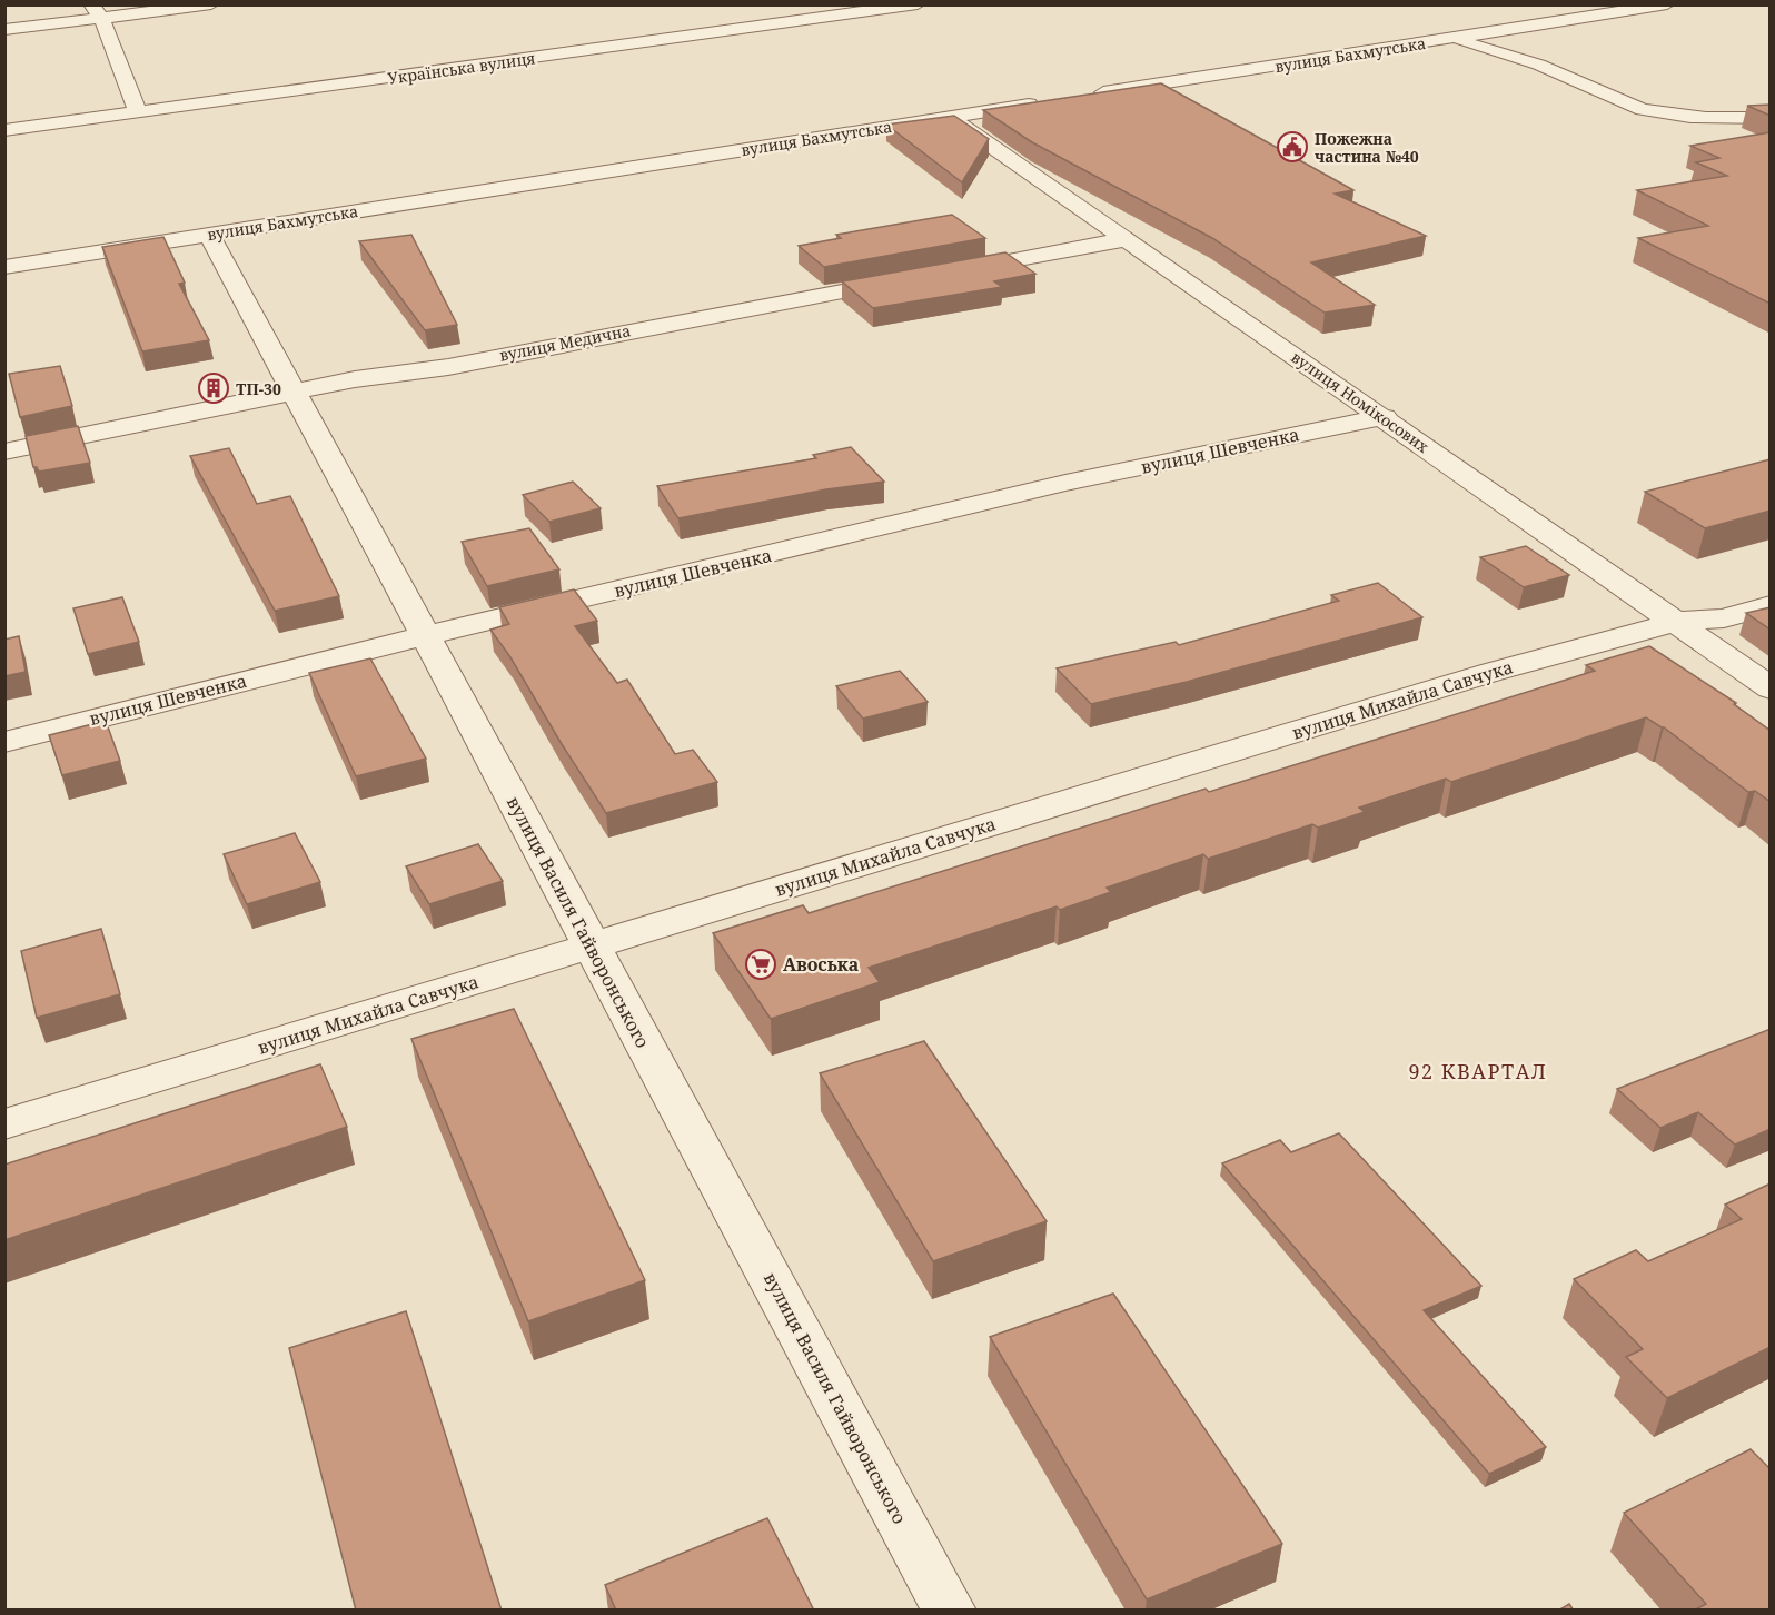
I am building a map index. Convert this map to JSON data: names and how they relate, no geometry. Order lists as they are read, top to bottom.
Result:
{
  "streets": {
    "street": [
      "вулиця Бахмутська",
      "Українська вулиця",
      "вулиця Медична",
      "вулиця Номікосових",
      "вулиця Шевченка",
      "вулиця Михайла Савчука",
      "вулиця Василя Гайворонського"
    ]
  },
  "crossings": [
    ["вулиця Бахмутська", "вулиця Номікосових"],
    ["вулиця Бахмутська", "вулиця Василя Гайворонського"],
    ["вулиця Медична", "вулиця Василя Гайворонського"],
    ["вулиця Номікосових", "вулиця Шевченка"],
    ["вулиця Номікосових", "вулиця Михайла Савчука"],
    ["вулиця Шевченка", "вулиця Василя Гайворонського"],
    ["вулиця Михайла Савчука", "вулиця Василя Гайворонського"]
  ],
  "districts": ["92 КВАРТАЛ"],
  "places": {
    "public building": ["Пожежна частина №40"],
    "building": ["ТП-30"],
    "supermarket": ["Авоська"]
  }
}
